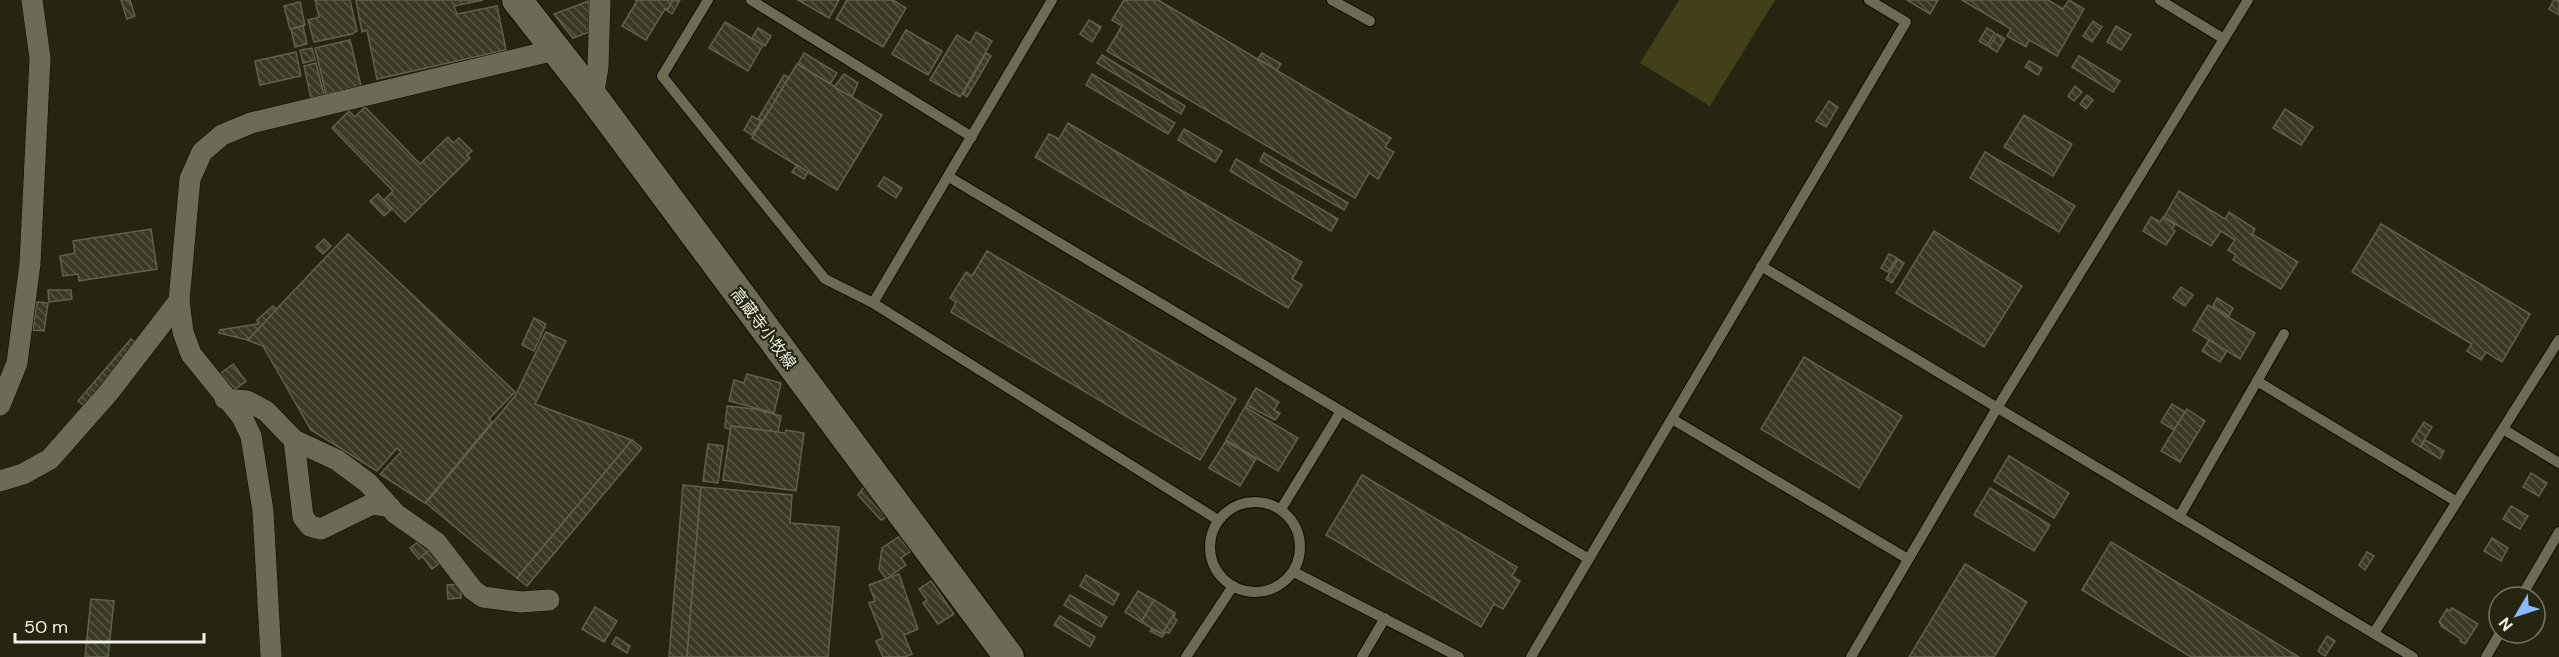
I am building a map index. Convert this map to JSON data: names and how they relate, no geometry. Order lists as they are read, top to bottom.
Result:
{
  "streets": {
    "main road": ["高蔵寺小牧線"]
  },
  "scale_bar": "50 m",
  "north": "bottom left"
}
